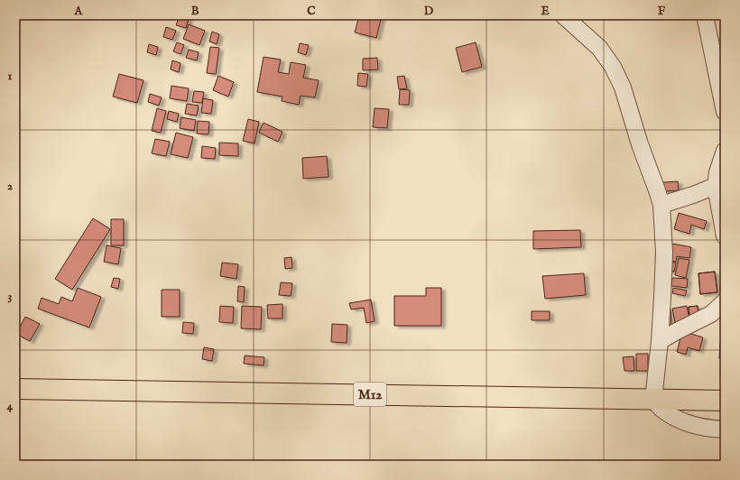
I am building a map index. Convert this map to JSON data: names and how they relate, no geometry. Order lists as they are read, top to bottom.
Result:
{
  "streets": {
    "highway": ["M12"]
  },
  "grid": {
    "columns": [
      "A",
      "B",
      "C",
      "D",
      "E",
      "F"
    ],
    "rows": [
      "1",
      "2",
      "3",
      "4"
    ]
  }
}
